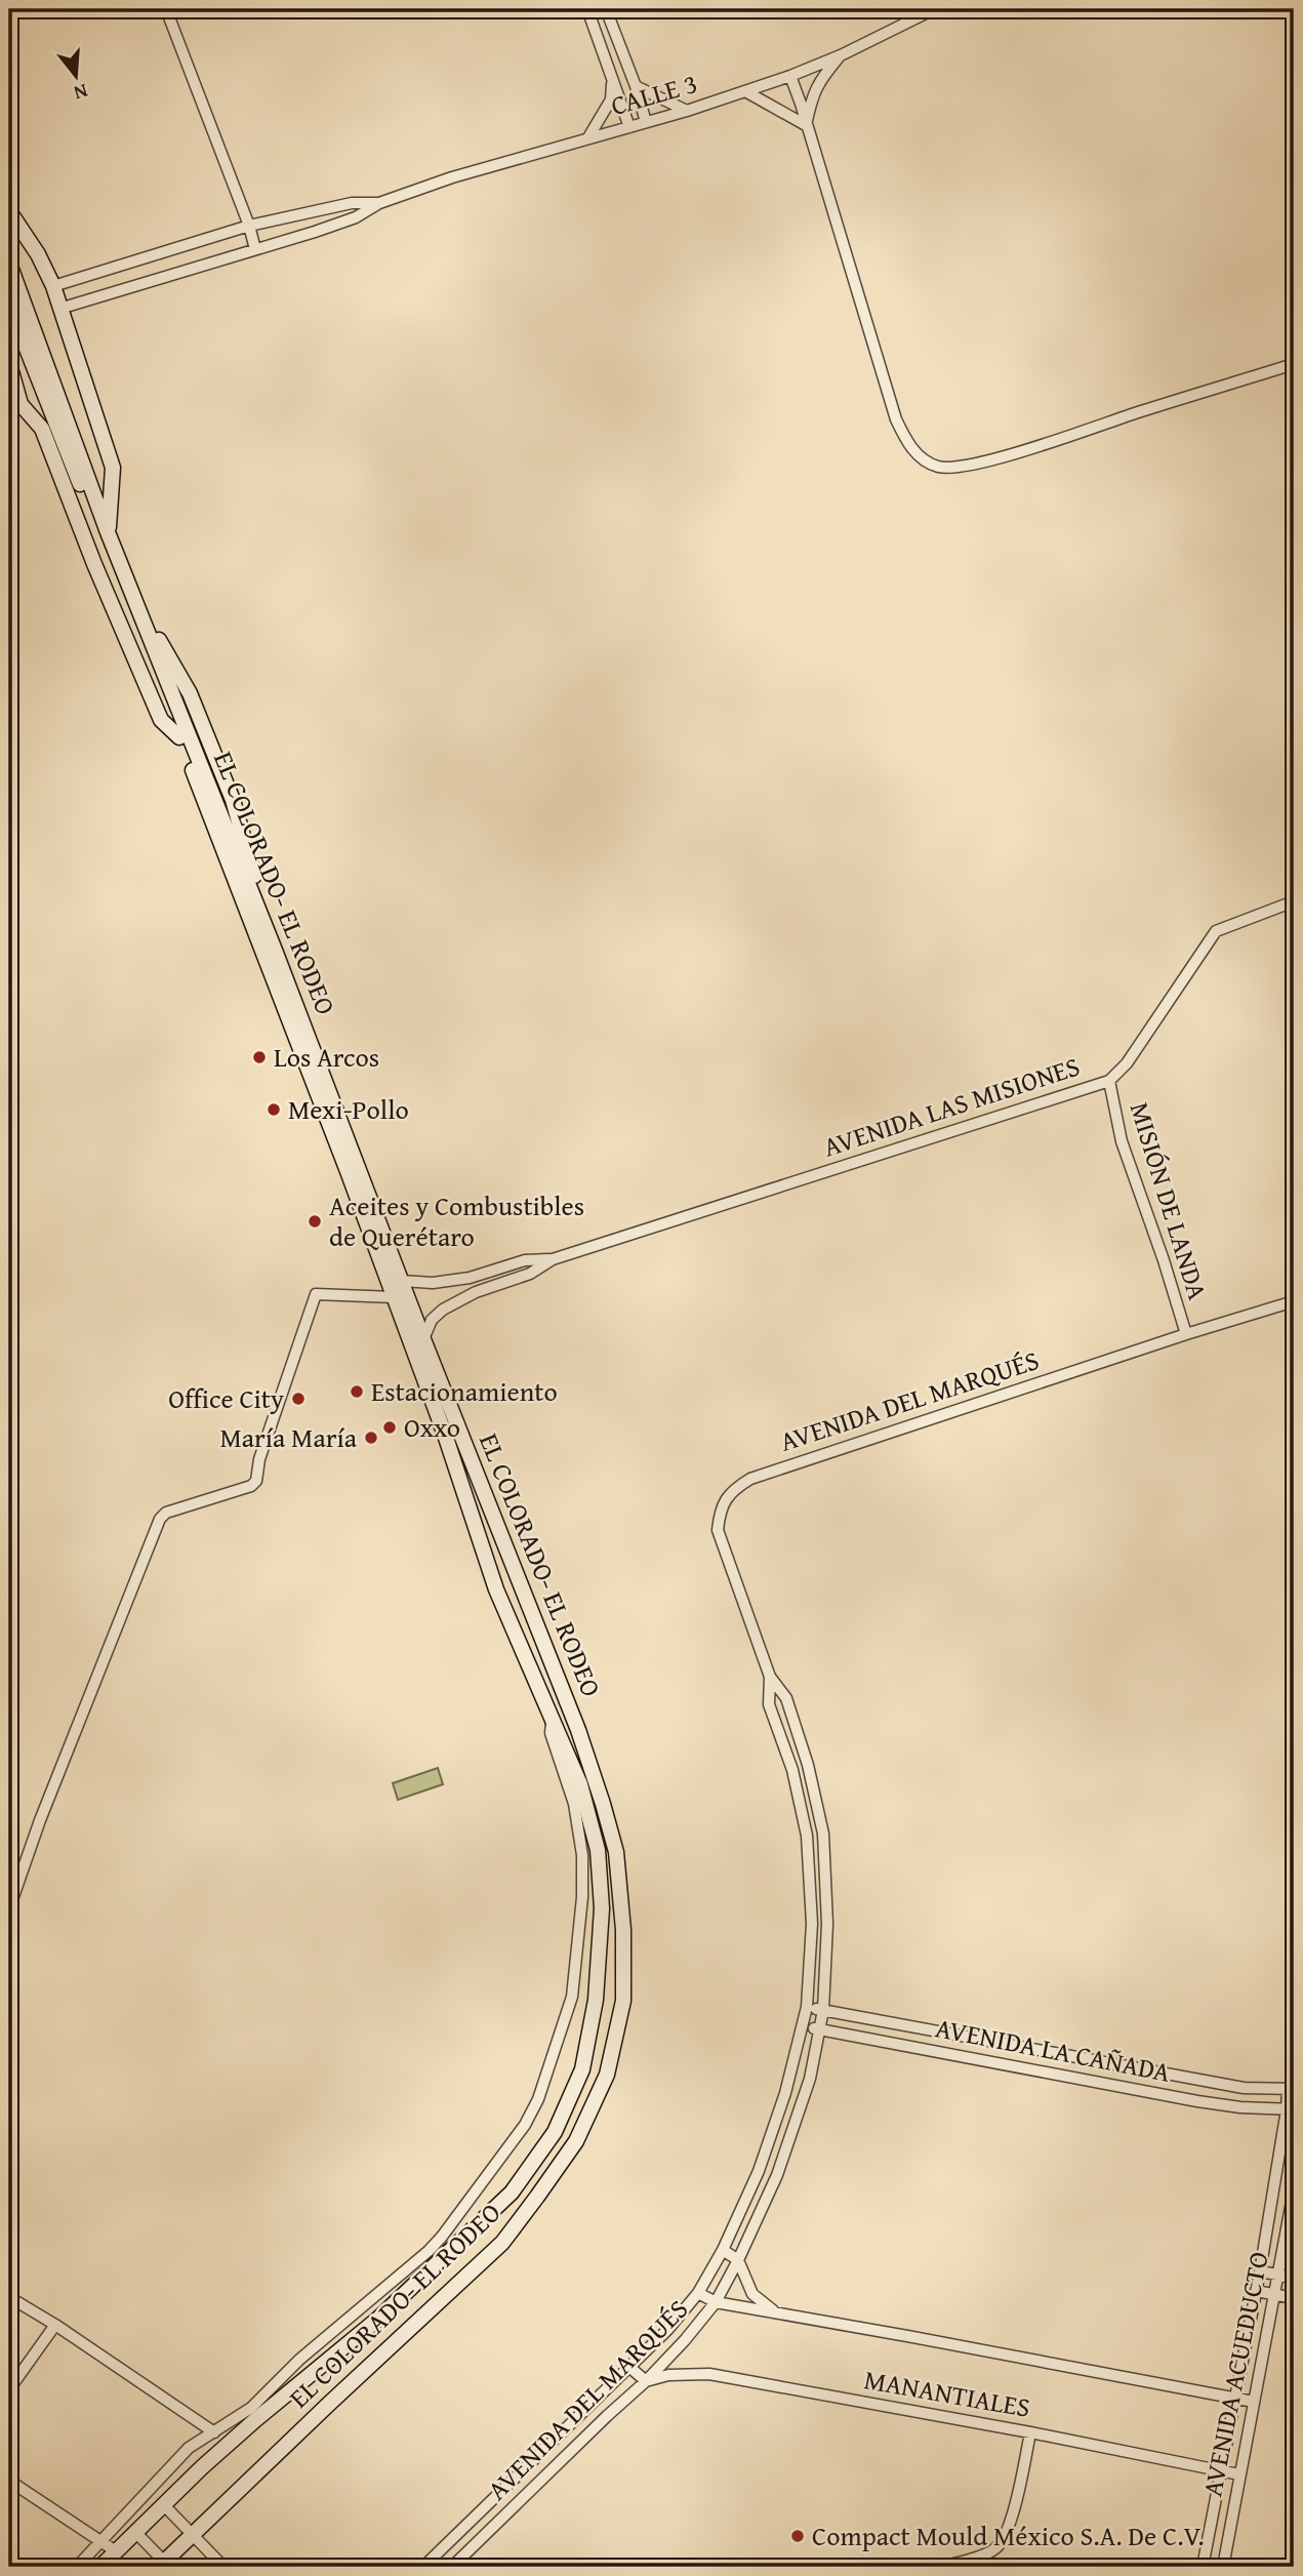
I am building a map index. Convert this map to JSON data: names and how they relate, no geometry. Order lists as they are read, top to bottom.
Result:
{
  "streets": {
    "main road": ["EL COLORADO- EL RODEO"],
    "street": [
      "CALLE 3",
      "AVENIDA LAS MISIONES",
      "MISIÓN DE LANDA",
      "AVENIDA DEL MARQUÉS",
      "AVENIDA LA CAÑADA",
      "AVENIDA ACUEDUCTO",
      "MANANTIALES"
    ]
  },
  "crossings": [
    ["EL COLORADO- EL RODEO", "AVENIDA LAS MISIONES"],
    ["AVENIDA LAS MISIONES", "MISIÓN DE LANDA"],
    ["MISIÓN DE LANDA", "AVENIDA DEL MARQUÉS"],
    ["AVENIDA DEL MARQUÉS", "AVENIDA LA CAÑADA"],
    ["AVENIDA DEL MARQUÉS", "MANANTIALES"],
    ["AVENIDA ACUEDUCTO", "MANANTIALES"]
  ],
  "places": [
    "Los Arcos",
    "Mexi-Pollo",
    "Aceites y Combustibles de Querétaro",
    "Estacionamiento",
    "Office City",
    "Oxxo",
    "María María",
    "Compact Mould México S.A. De C.V."
  ],
  "north": "bottom"
}
